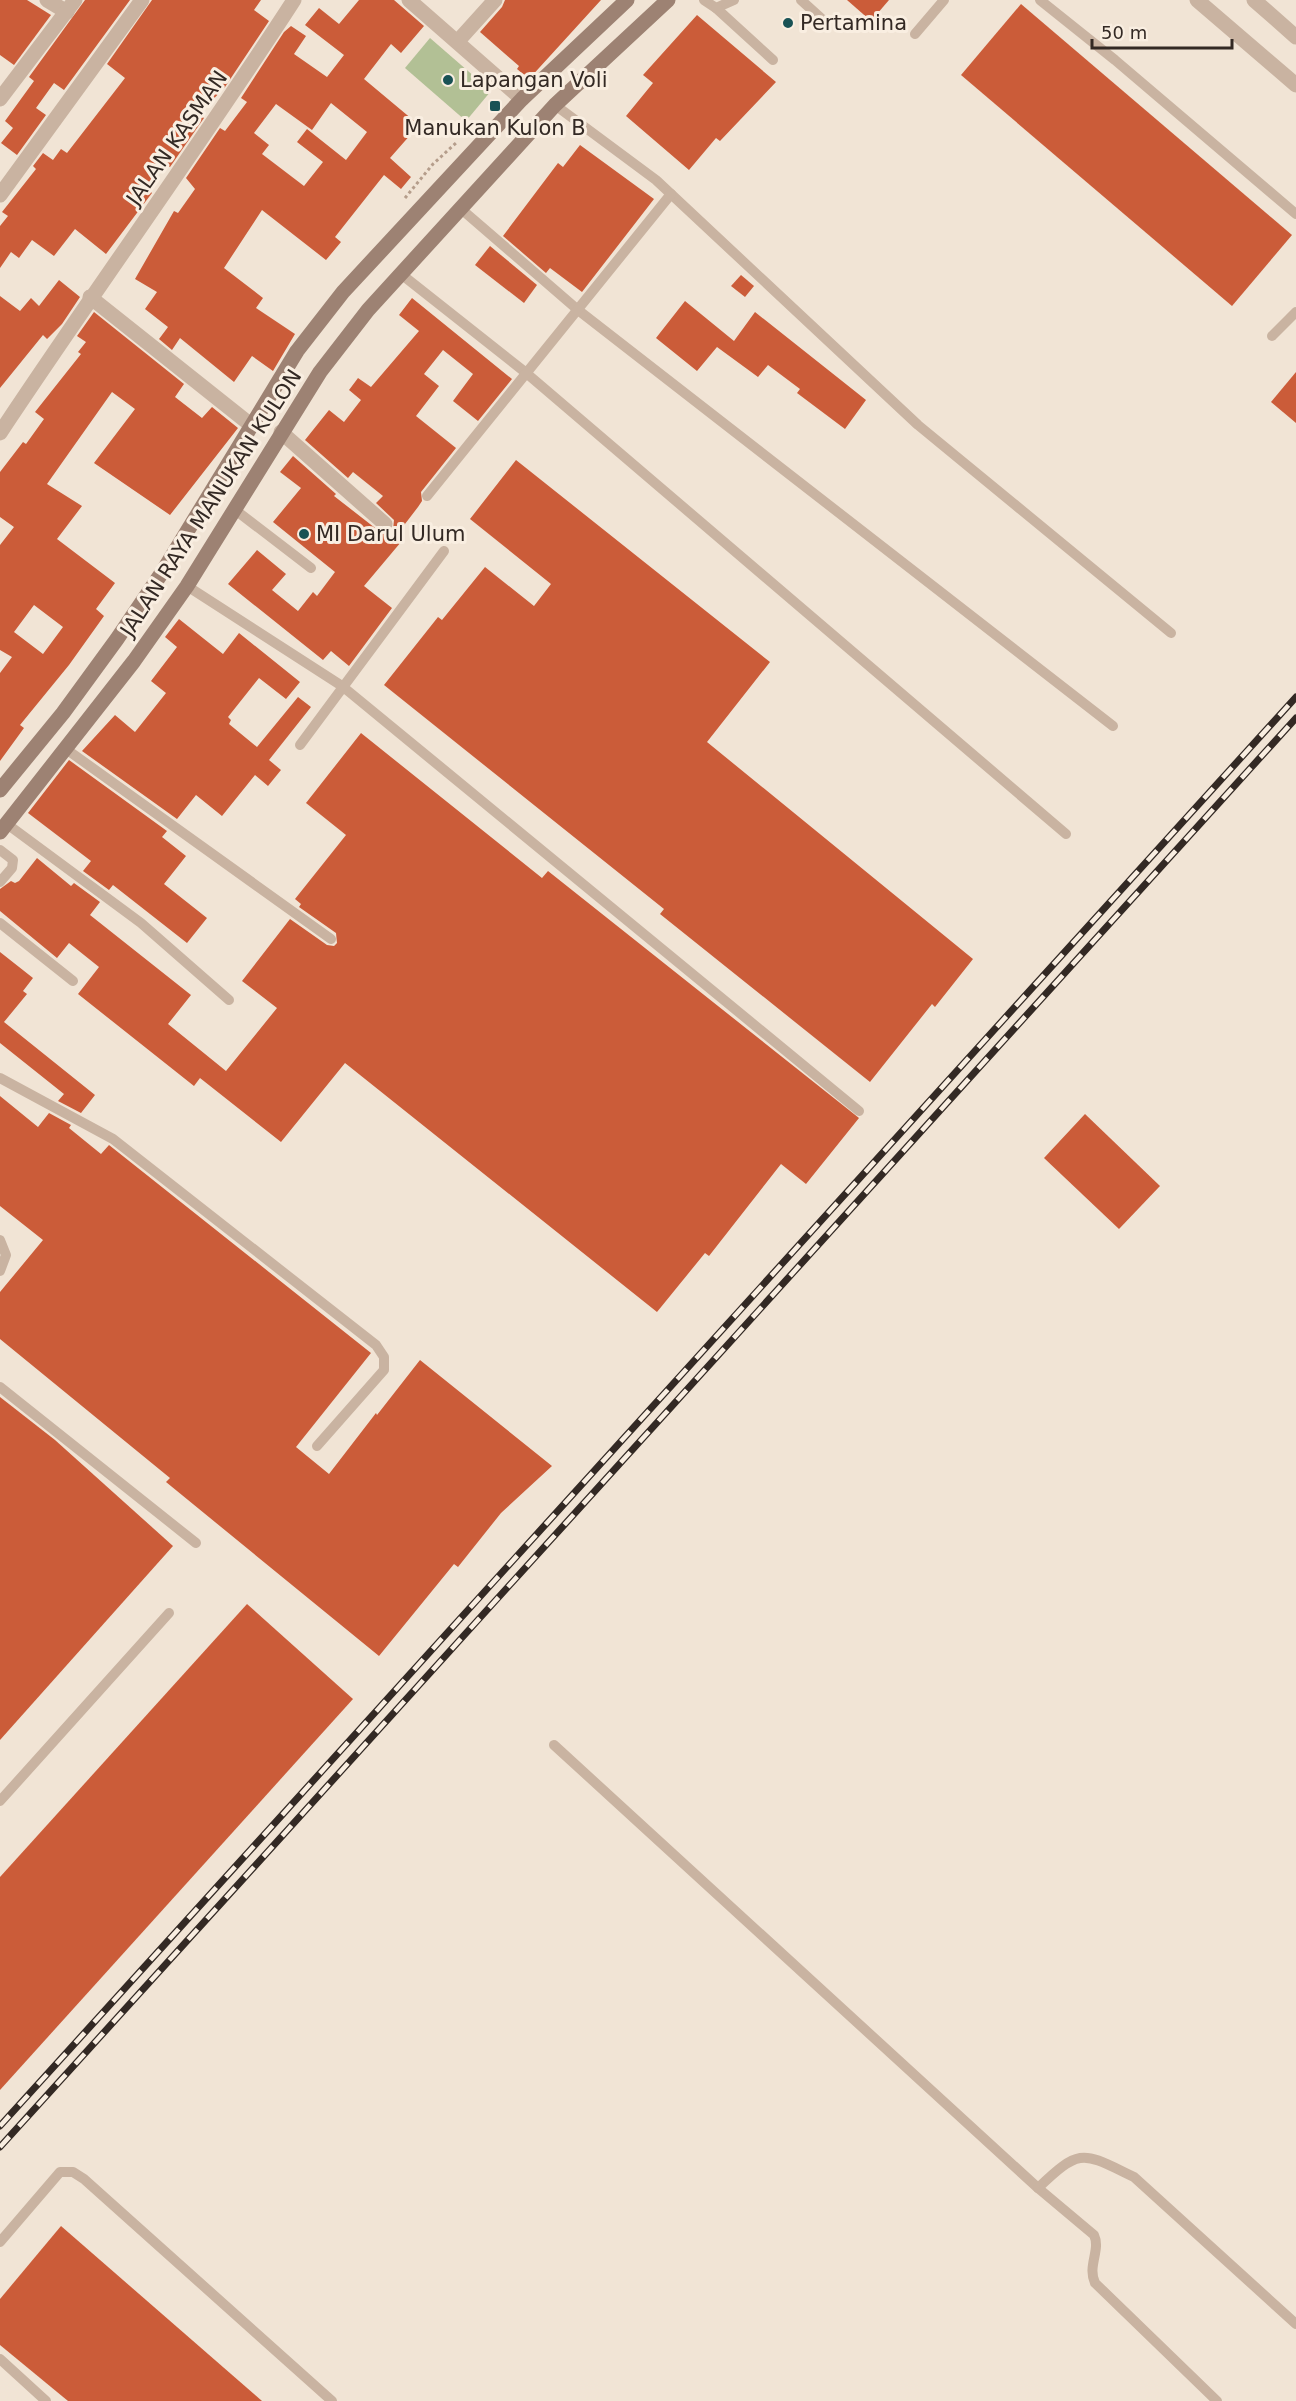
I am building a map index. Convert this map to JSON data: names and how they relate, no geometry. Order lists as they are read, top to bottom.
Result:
{
  "streets": {
    "main road": ["JALAN RAYA MANUKAN KULON"],
    "street": ["JALAN KASMAN"]
  },
  "places": {
    "other": ["Pertamina", "Lapangan Voli", "MI Darul Ulum"],
    "transit": ["Manukan Kulon B"]
  },
  "scale_bar": "50 m"
}
